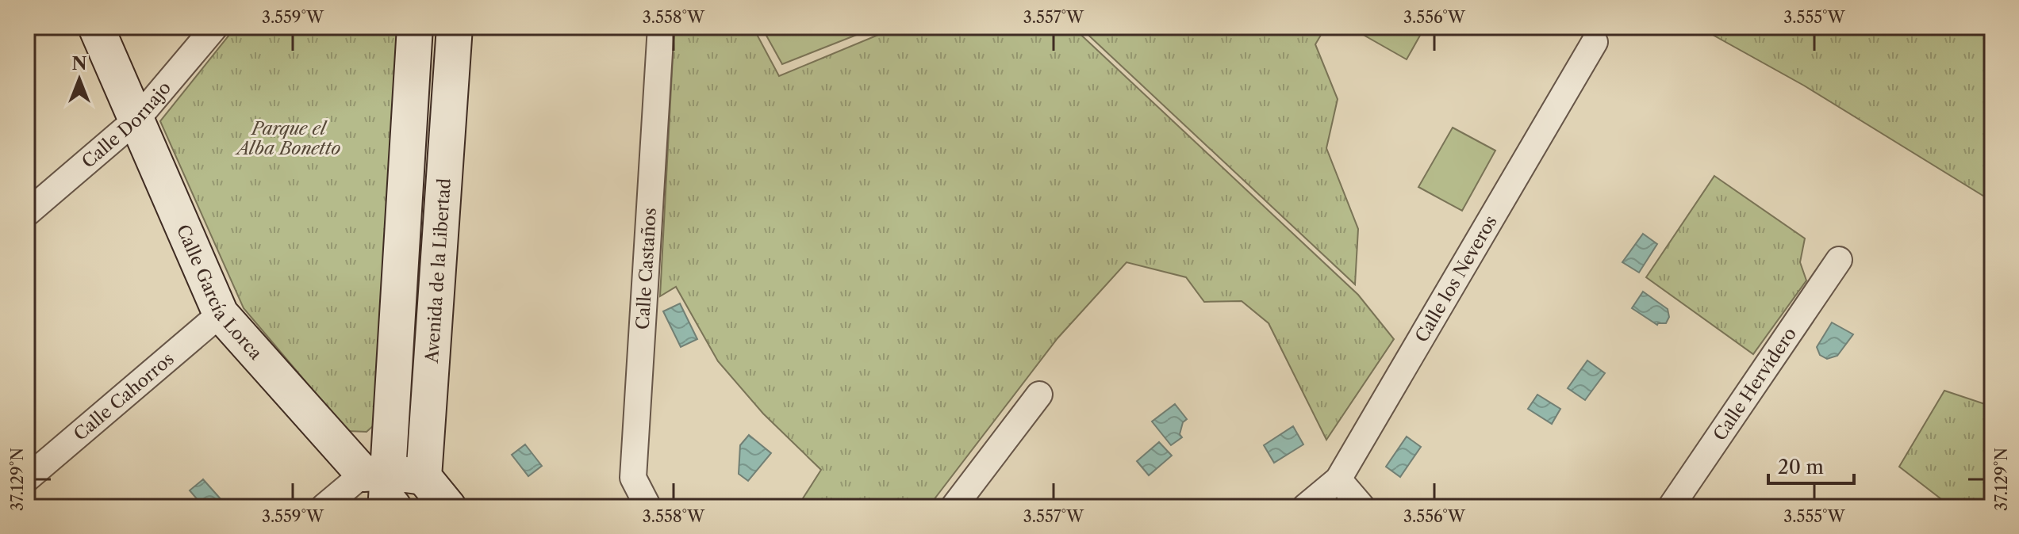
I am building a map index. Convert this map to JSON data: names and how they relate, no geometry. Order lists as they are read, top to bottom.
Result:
{
  "streets": {
    "street": [
      "Calle Dornajo",
      "Calle Castaños",
      "Avenida de la Libertad",
      "Calle los Neveros",
      "Calle García Lorca",
      "Calle Hervidero",
      "Calle Cahorros"
    ]
  },
  "crossings": [
    ["Calle Dornajo", "Calle García Lorca"],
    ["Calle García Lorca", "Calle Cahorros"]
  ],
  "parks": ["Parque el Alba Bonetto"],
  "scale_bar": "20 m",
  "north": "top",
  "coordinates": [
    "3.559°W",
    "3.558°W",
    "3.557°W",
    "3.556°W",
    "3.555°W",
    "37.129°N"
  ]
}
